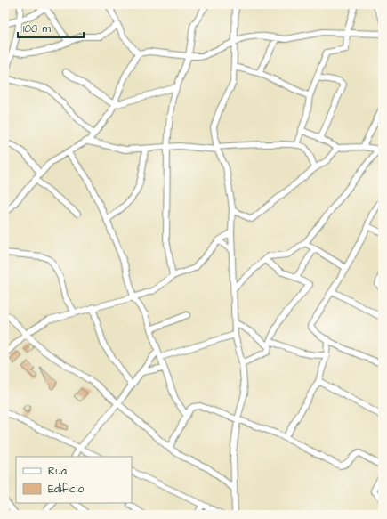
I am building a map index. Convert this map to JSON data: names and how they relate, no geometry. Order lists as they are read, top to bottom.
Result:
{
  "legend": ["Rua", "Edifício"],
  "scale_bar": "100 m"
}
